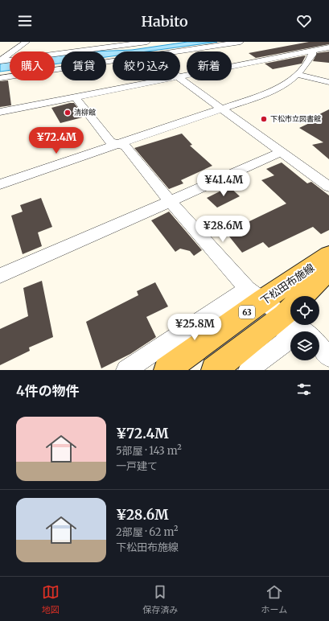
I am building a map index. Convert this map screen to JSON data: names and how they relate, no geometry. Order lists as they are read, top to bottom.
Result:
{
  "streets": {
    "main road": ["下松田布施線", "63"]
  },
  "places": ["清柳館", "下松市立図書館"],
  "page": {
    "header": "Habito",
    "chip": [
      "購入",
      "賃貸",
      "絞り込み",
      "新着"
    ],
    "price": [
      "¥72.4M",
      "¥41.4M",
      "¥28.6M",
      "¥25.8M"
    ],
    "heading": "4件の物件",
    "list": [
      {
        "name": "¥72.4M",
        "note": "5部屋 · 143 m² · 一戸建て"
      },
      {
        "name": "¥28.6M",
        "note": "2部屋 · 62 m² · 下松田布施線"
      }
    ],
    "tabs": ["地図", "保存済み", "ホーム"]
  }
}
